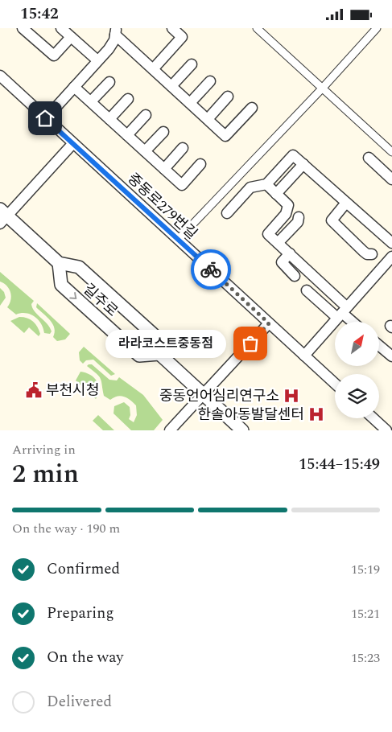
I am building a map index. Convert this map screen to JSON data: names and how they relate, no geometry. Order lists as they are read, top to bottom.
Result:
{
  "streets": {
    "street": ["중동로279번길", "길주로"]
  },
  "places": {
    "other": ["라라코스트중동점"],
    "public building": ["부천시청"],
    "hospital": ["중동언어심리연구소", "한솔아동발달센터"]
  },
  "north": "top right",
  "page": {
    "status": "15:42",
    "bubble": "라라코스트중동점",
    "heading": ["2 min", "Arriving in", "15:44–15:49"],
    "bar": "On the way · 190 m",
    "list": [
      ["Confirmed", "15:19"],
      ["Preparing", "15:21"],
      ["On the way", "15:23"],
      "Delivered"
    ]
  }
}
